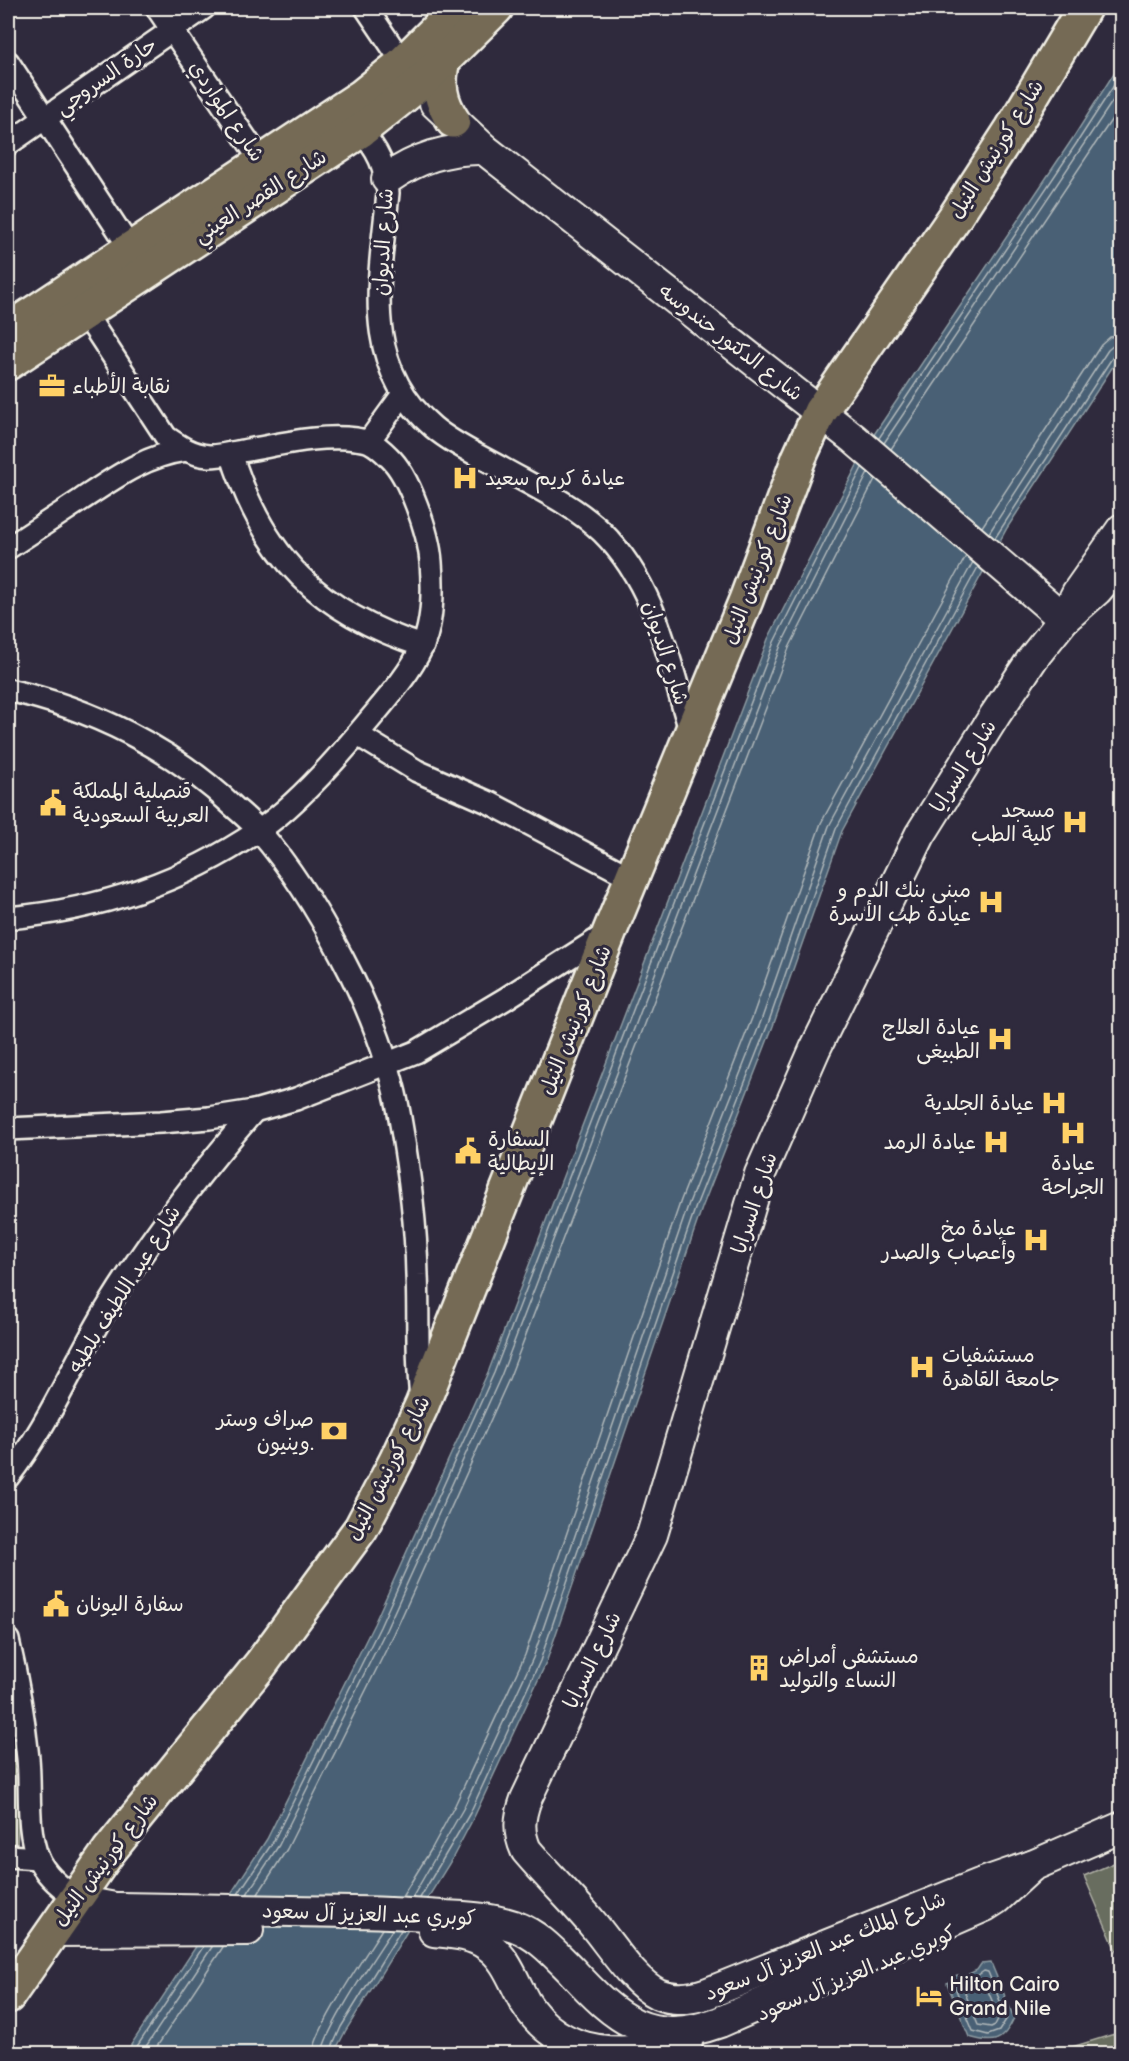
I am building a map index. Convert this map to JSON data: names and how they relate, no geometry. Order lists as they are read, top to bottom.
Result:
{
  "streets": {
    "highway": ["شارع كورنيش النيل", "شارع القصر العيني"],
    "main road": [
      "شارع الدكتور حندوسه",
      "شارع السرايا",
      "كوبري عبد العزيز آل سعود",
      "شارع الملك عبد العزيز آل سعود"
    ],
    "street": [
      "حارة السروجي",
      "شارع المواردي",
      "شارع الديوان",
      "شارع عبد اللطيف بلطيه"
    ]
  },
  "crossings": [
    ["حارة السروجي", "شارع المواردي"],
    ["شارع المواردي", "شارع القصر العيني"],
    ["شارع كورنيش النيل", "شارع الديوان"],
    ["شارع كورنيش النيل", "شارع الدكتور حندوسه"],
    ["شارع كورنيش النيل", "كوبري عبد العزيز آل سعود"],
    ["شارع القصر العيني", "شارع الديوان"],
    ["شارع القصر العيني", "شارع الدكتور حندوسه"],
    ["شارع الدكتور حندوسه", "شارع السرايا"],
    ["شارع السرايا", "شارع الملك عبد العزيز آل سعود"],
    ["كوبري عبد العزيز آل سعود", "شارع الملك عبد العزيز آل سعود"]
  ],
  "places": {
    "office": ["نقابة الأطباء"],
    "hospital": [
      "عيادة كريم سعيد",
      "مسجد كلية الطب",
      "مبنى بنك الدم و عيادة طب الأسرة",
      "عيادة العلاج الطبيغى",
      "عيادة الجلدية",
      "عيادة الجراحة",
      "عيادة الرمد",
      "عيادة مخ وأعصاب والصدر",
      "مستشفيات جامعة القاهرة"
    ],
    "public building": ["قنصلية المملكة العربية السعودية", "السفارة الإيطالية", "سفارة اليونان"],
    "bank": ["صراف وستر وينيون."],
    "building": ["مستشفى أمراض النساء والتوليد"],
    "hotel": ["Hilton Cairo Grand Nile"]
  }
}
